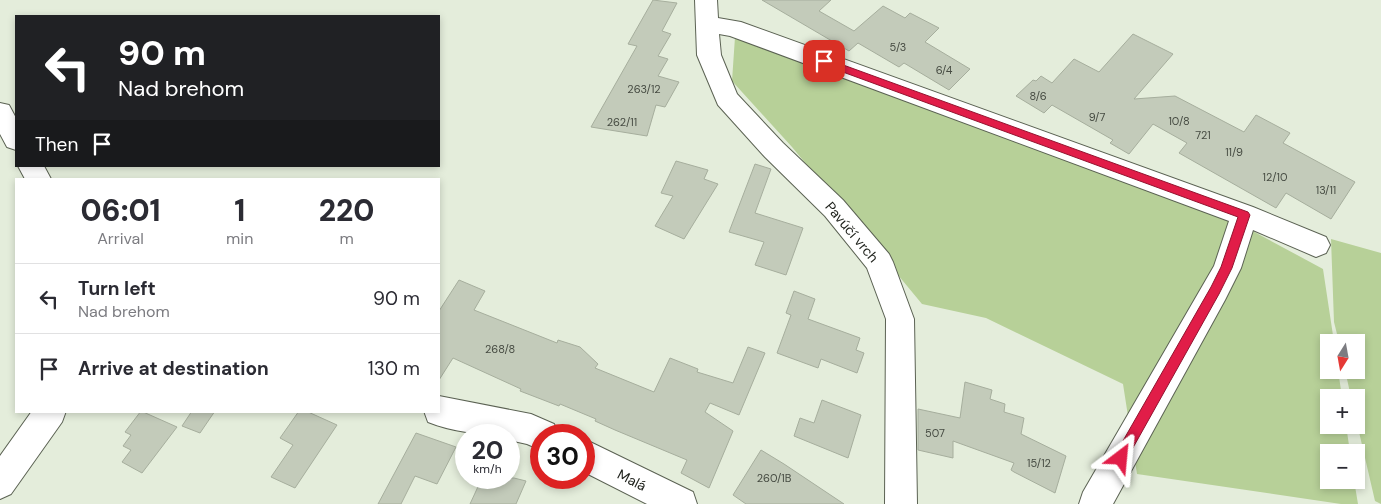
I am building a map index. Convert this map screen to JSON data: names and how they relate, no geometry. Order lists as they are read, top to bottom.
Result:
{
  "streets": {
    "street": ["Pavúčí vrch", "Malá"]
  },
  "house_numbers": [
    "5/3",
    "6/4",
    "263/12",
    "8/6",
    "9/7",
    "10/8",
    "262/11",
    "721",
    "11/9",
    "12/10",
    "13/11",
    "268/8",
    "507",
    "15/12",
    "260/1B"
  ],
  "north": "bottom",
  "page": {
    "turn": ["90 m", "Nad brehom"],
    "then": "Then",
    "eta": [
      "06:01",
      "Arrival",
      "1",
      "min",
      "220",
      "m"
    ],
    "list": [
      {
        "name": "Turn left",
        "note": "Nad brehom",
        "value": "90 m"
      },
      {
        "name": "Arrive at destination",
        "value": "130 m"
      }
    ],
    "map_buttons": ["+", "−"],
    "speed": "20 km/h",
    "limit": "30"
  }
}
